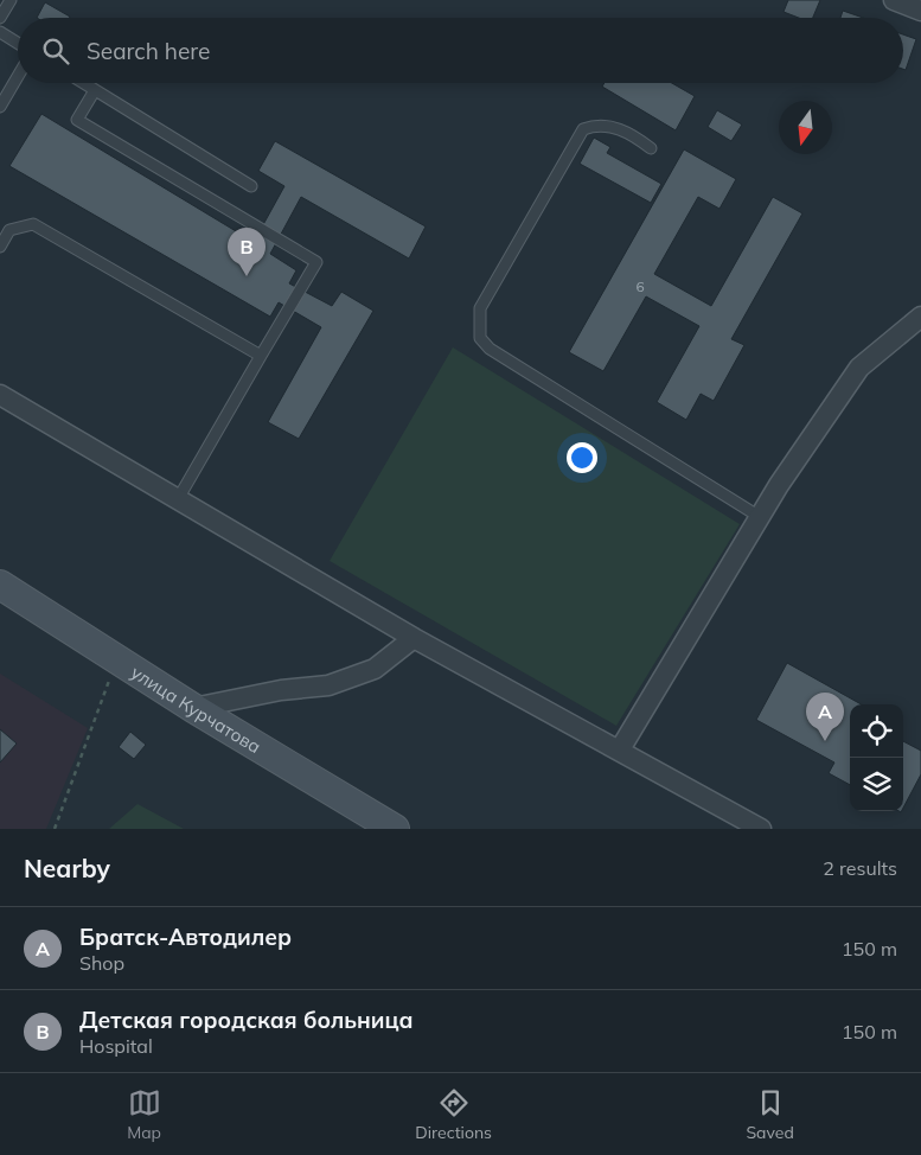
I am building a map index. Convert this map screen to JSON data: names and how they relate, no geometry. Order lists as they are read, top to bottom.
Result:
{
  "streets": {
    "main road": ["улица Курчатова"]
  },
  "house_numbers": ["6"],
  "north": "bottom",
  "page": {
    "search": "Search here",
    "pins": ["B", "A"],
    "heading": ["Nearby", "2 results"],
    "list": [
      {
        "mark": "A",
        "name": "Братск-Автодилер",
        "note": "Shop",
        "value": "150 m"
      },
      {
        "mark": "B",
        "name": "Детская городская больница",
        "note": "Hospital",
        "value": "150 m"
      }
    ],
    "nav": ["Map", "Directions", "Saved"]
  }
}
